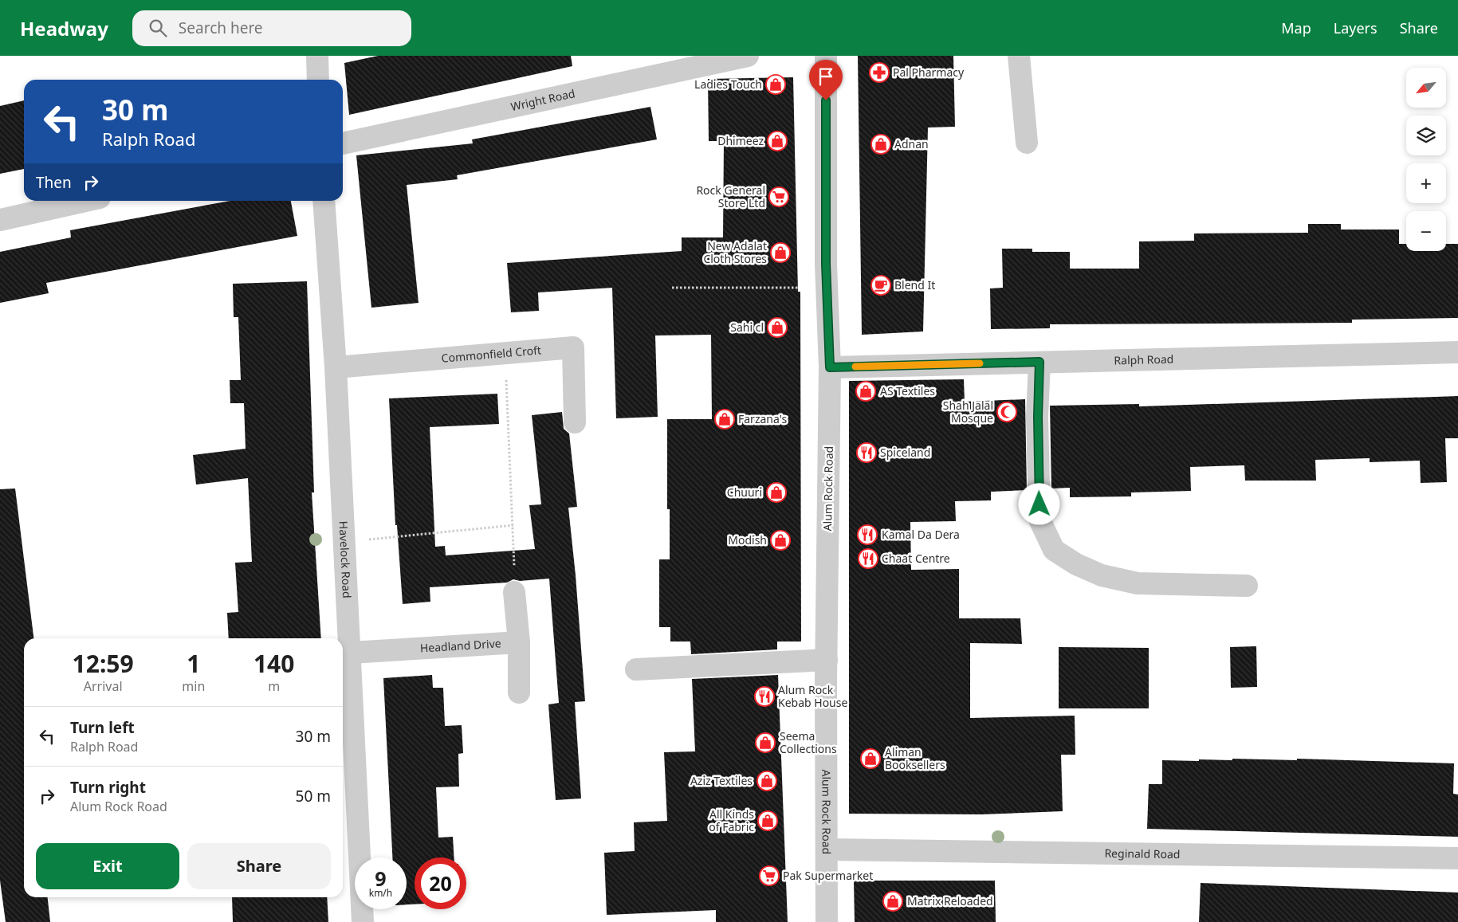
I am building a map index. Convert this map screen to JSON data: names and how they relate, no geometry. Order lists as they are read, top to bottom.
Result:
{
  "streets": {
    "street": [
      "Wright Road",
      "Commonfield Croft",
      "Ralph Road",
      "Alum Rock Road",
      "Havelock Road",
      "Headland Drive",
      "Reginald Road"
    ]
  },
  "crossings": [
    ["Commonfield Croft", "Havelock Road"],
    ["Ralph Road", "Alum Rock Road"],
    ["Alum Rock Road", "Reginald Road"],
    ["Havelock Road", "Headland Drive"]
  ],
  "places": {
    "pharmacy": ["Pal Pharmacy"],
    "shop": [
      "Ladies Touch",
      "Dhimeez",
      "Adnan",
      "New Adalat Cloth Stores",
      "Sahi cl",
      "AS Textiles",
      "Farzana's",
      "Chuuri",
      "Modish",
      "Seema Collections",
      "Aliman Booksellers",
      "Aziz Textiles",
      "All Kinds of Fabric",
      "Matrix Reloaded"
    ],
    "supermarket": ["Rock General Store Ltd", "Pak Supermarket"],
    "cafe": ["Blend It"],
    "mosque": ["Shah Jalal Mosque"],
    "restaurant": [
      "Spiceland",
      "Kamal Da Dera",
      "Chaat Centre",
      "Alum Rock Kebab House"
    ]
  },
  "north": "bottom left",
  "page": {
    "header": "Headway",
    "search": "Search here",
    "nav": ["Map", "Layers", "Share"],
    "map_buttons": ["+", "−"],
    "turn": ["30 m", "Ralph Road"],
    "then": "Then",
    "eta": [
      "12:59",
      "Arrival",
      "1",
      "min",
      "140",
      "m"
    ],
    "list": [
      {
        "name": "Turn left",
        "note": "Ralph Road",
        "value": "30 m"
      },
      {
        "name": "Turn right",
        "note": "Alum Rock Road",
        "value": "50 m"
      }
    ],
    "buttons": ["Exit", "Share"],
    "speed": "9 km/h",
    "limit": "20"
  }
}
